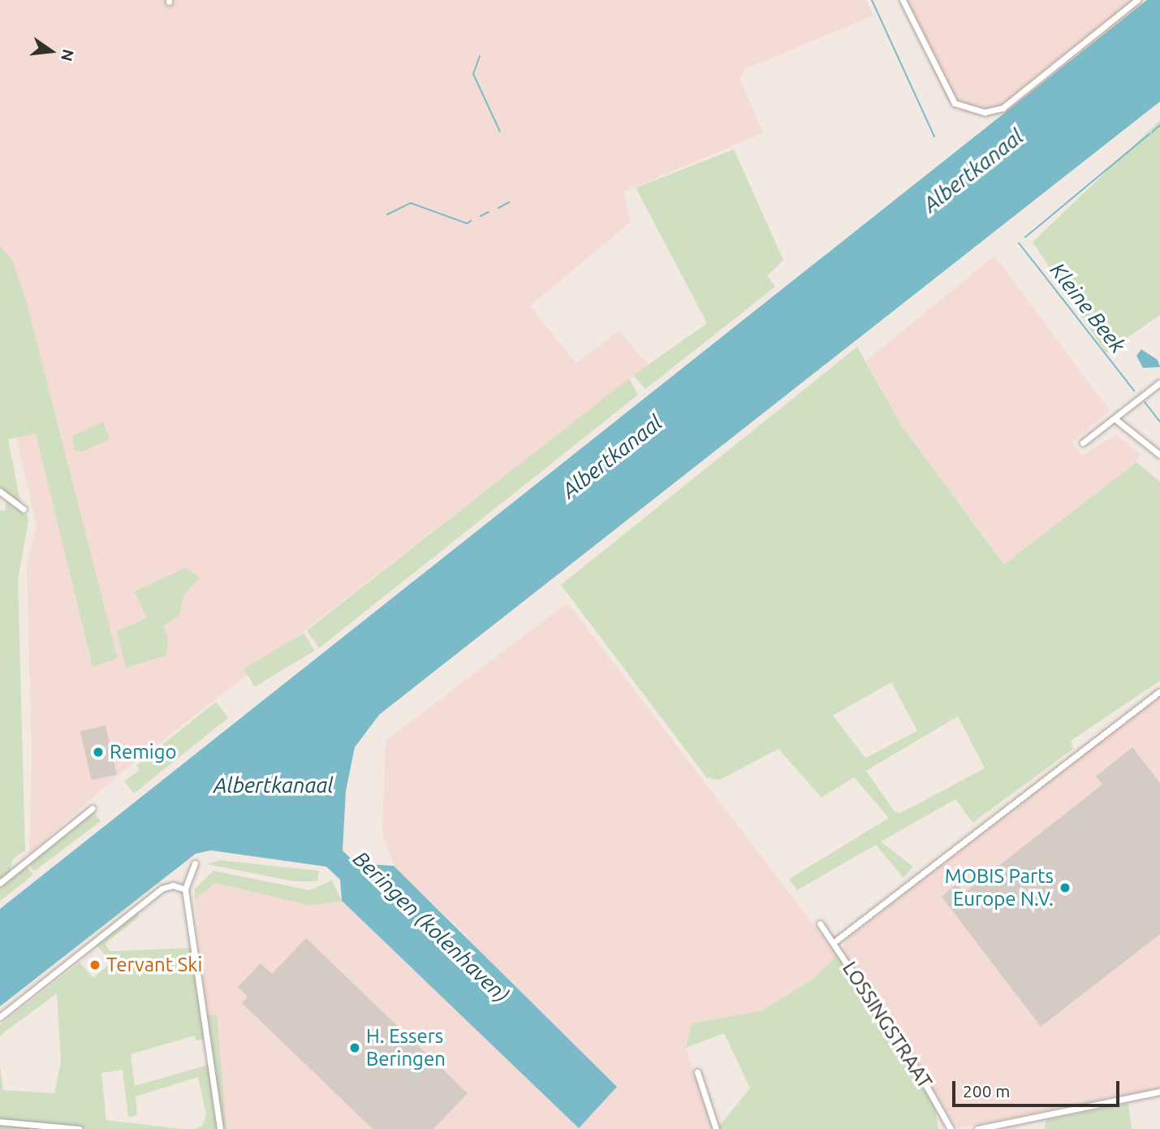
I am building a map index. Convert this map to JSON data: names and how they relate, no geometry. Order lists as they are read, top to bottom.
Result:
{
  "streets": {
    "street": ["LOSSINGSTRAAT"]
  },
  "water": ["Albertkanaal", "Kleine Beek", "Beringen (kolenhaven)"],
  "places": [
    "Remigo",
    "MOBIS Parts Europe N.V.",
    "Tervant Ski",
    "H. Essers Beringen"
  ],
  "scale_bar": "200 m",
  "north": "right"
}
